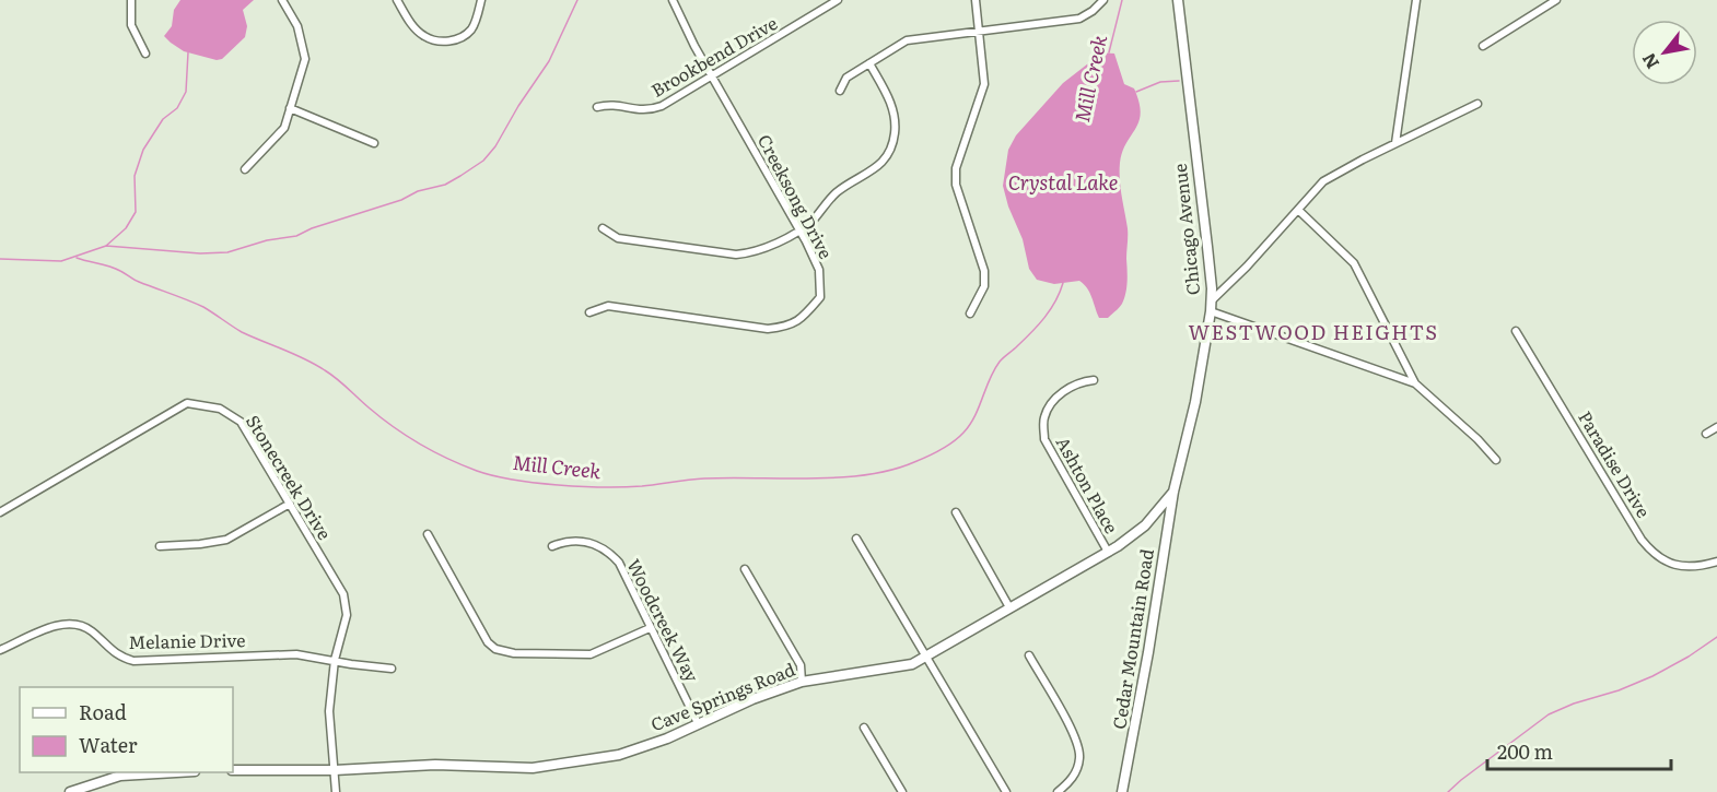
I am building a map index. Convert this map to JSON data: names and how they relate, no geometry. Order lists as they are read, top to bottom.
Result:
{
  "streets": {
    "street": [
      "Brookbend Drive",
      "Creeksong Drive",
      "Chicago Avenue",
      "Paradise Drive",
      "Stonecreek Drive",
      "Ashton Place",
      "Woodcreek Way",
      "Cedar Mountain Road",
      "Melanie Drive",
      "Cave Springs Road"
    ]
  },
  "crossings": [
    ["Brookbend Drive", "Creeksong Drive"],
    ["Chicago Avenue", "Cedar Mountain Road"],
    ["Chicago Avenue", "Cave Springs Road"],
    ["Stonecreek Drive", "Melanie Drive"],
    ["Stonecreek Drive", "Cave Springs Road"],
    ["Ashton Place", "Cave Springs Road"],
    ["Woodcreek Way", "Cave Springs Road"],
    ["Cedar Mountain Road", "Cave Springs Road"]
  ],
  "districts": ["WESTWOOD HEIGHTS"],
  "water": ["Mill Creek", "Crystal Lake"],
  "legend": ["Road", "Water"],
  "scale_bar": "200 m",
  "north": "bottom left"
}
